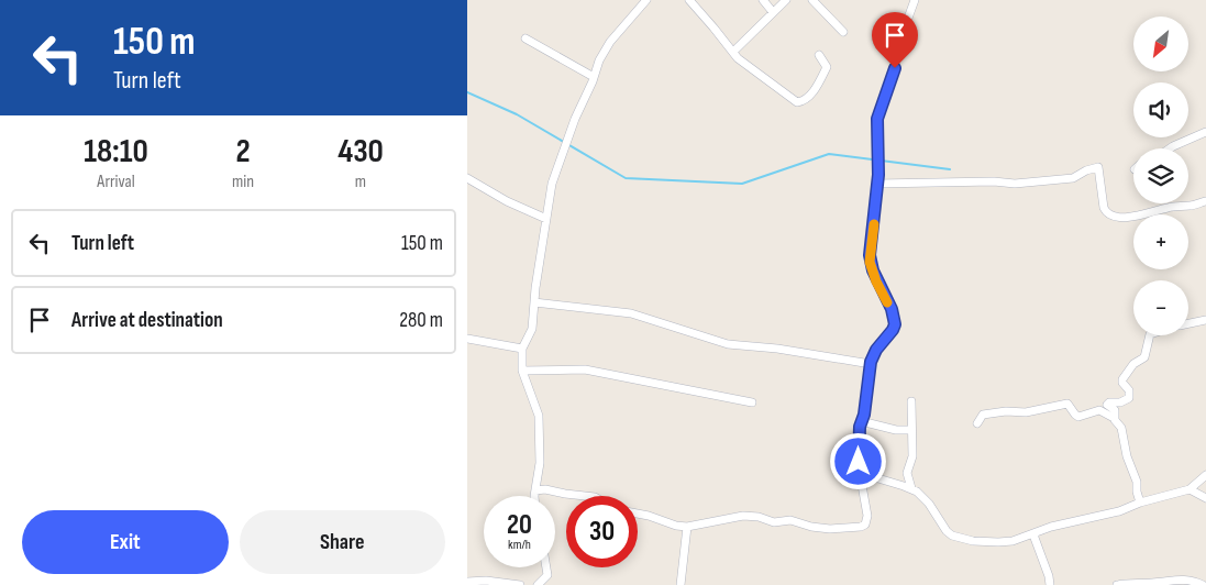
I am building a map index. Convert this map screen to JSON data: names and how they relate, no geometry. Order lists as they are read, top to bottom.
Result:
{
  "north": "bottom left",
  "page": {
    "turn": ["150 m", "Turn left"],
    "map_buttons": ["+", "−"],
    "eta": [
      "18:10",
      "Arrival",
      "2",
      "min",
      "430",
      "m"
    ],
    "list": [
      {
        "name": "Turn left",
        "value": "150 m"
      },
      {
        "name": "Arrive at destination",
        "value": "280 m"
      }
    ],
    "speed": "20 km/h",
    "limit": "30",
    "buttons": ["Exit", "Share"]
  }
}
